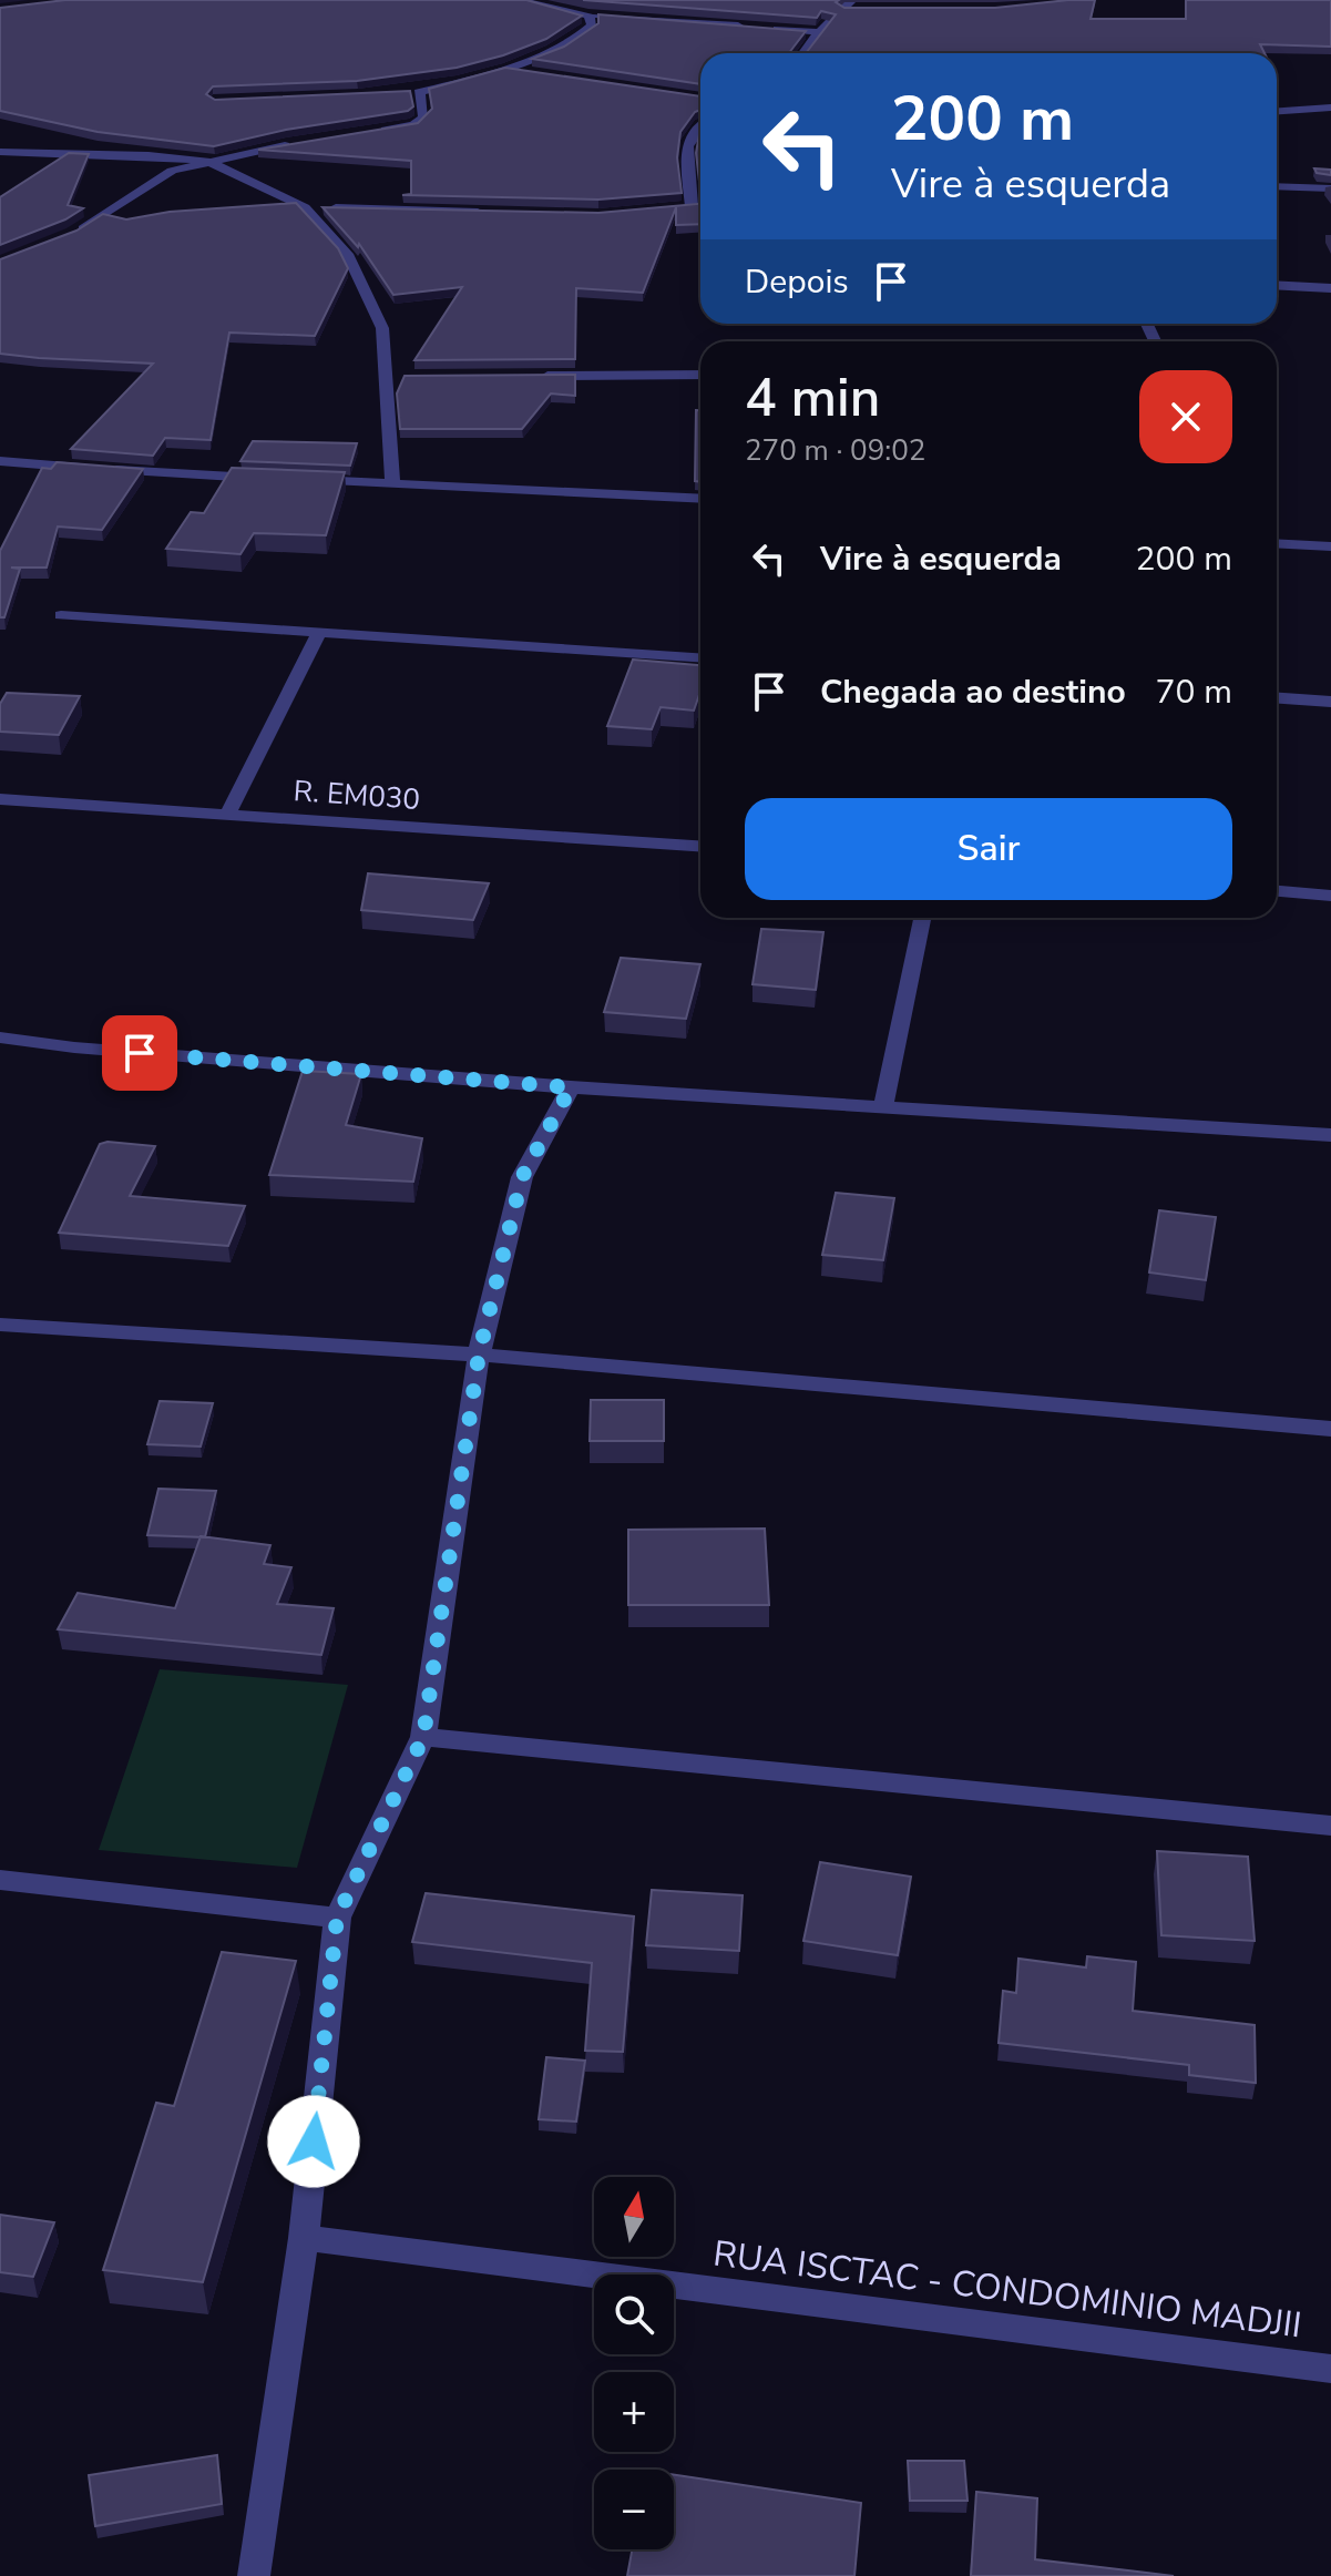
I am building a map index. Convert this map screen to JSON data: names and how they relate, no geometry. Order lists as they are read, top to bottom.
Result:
{
  "streets": {
    "street": ["R. EM030", "RUA ISCTAC - CONDOMINIO MADJII"]
  },
  "north": "top",
  "page": {
    "turn": ["200 m", "Vire à esquerda"],
    "then": "Depois",
    "heading": ["4 min", "270 m · 09:02"],
    "list": [
      {
        "name": "Vire à esquerda",
        "value": "200 m"
      },
      {
        "name": "Chegada ao destino",
        "value": "70 m"
      }
    ],
    "buttons": "Sair",
    "map_buttons": ["+", "−"]
  }
}
